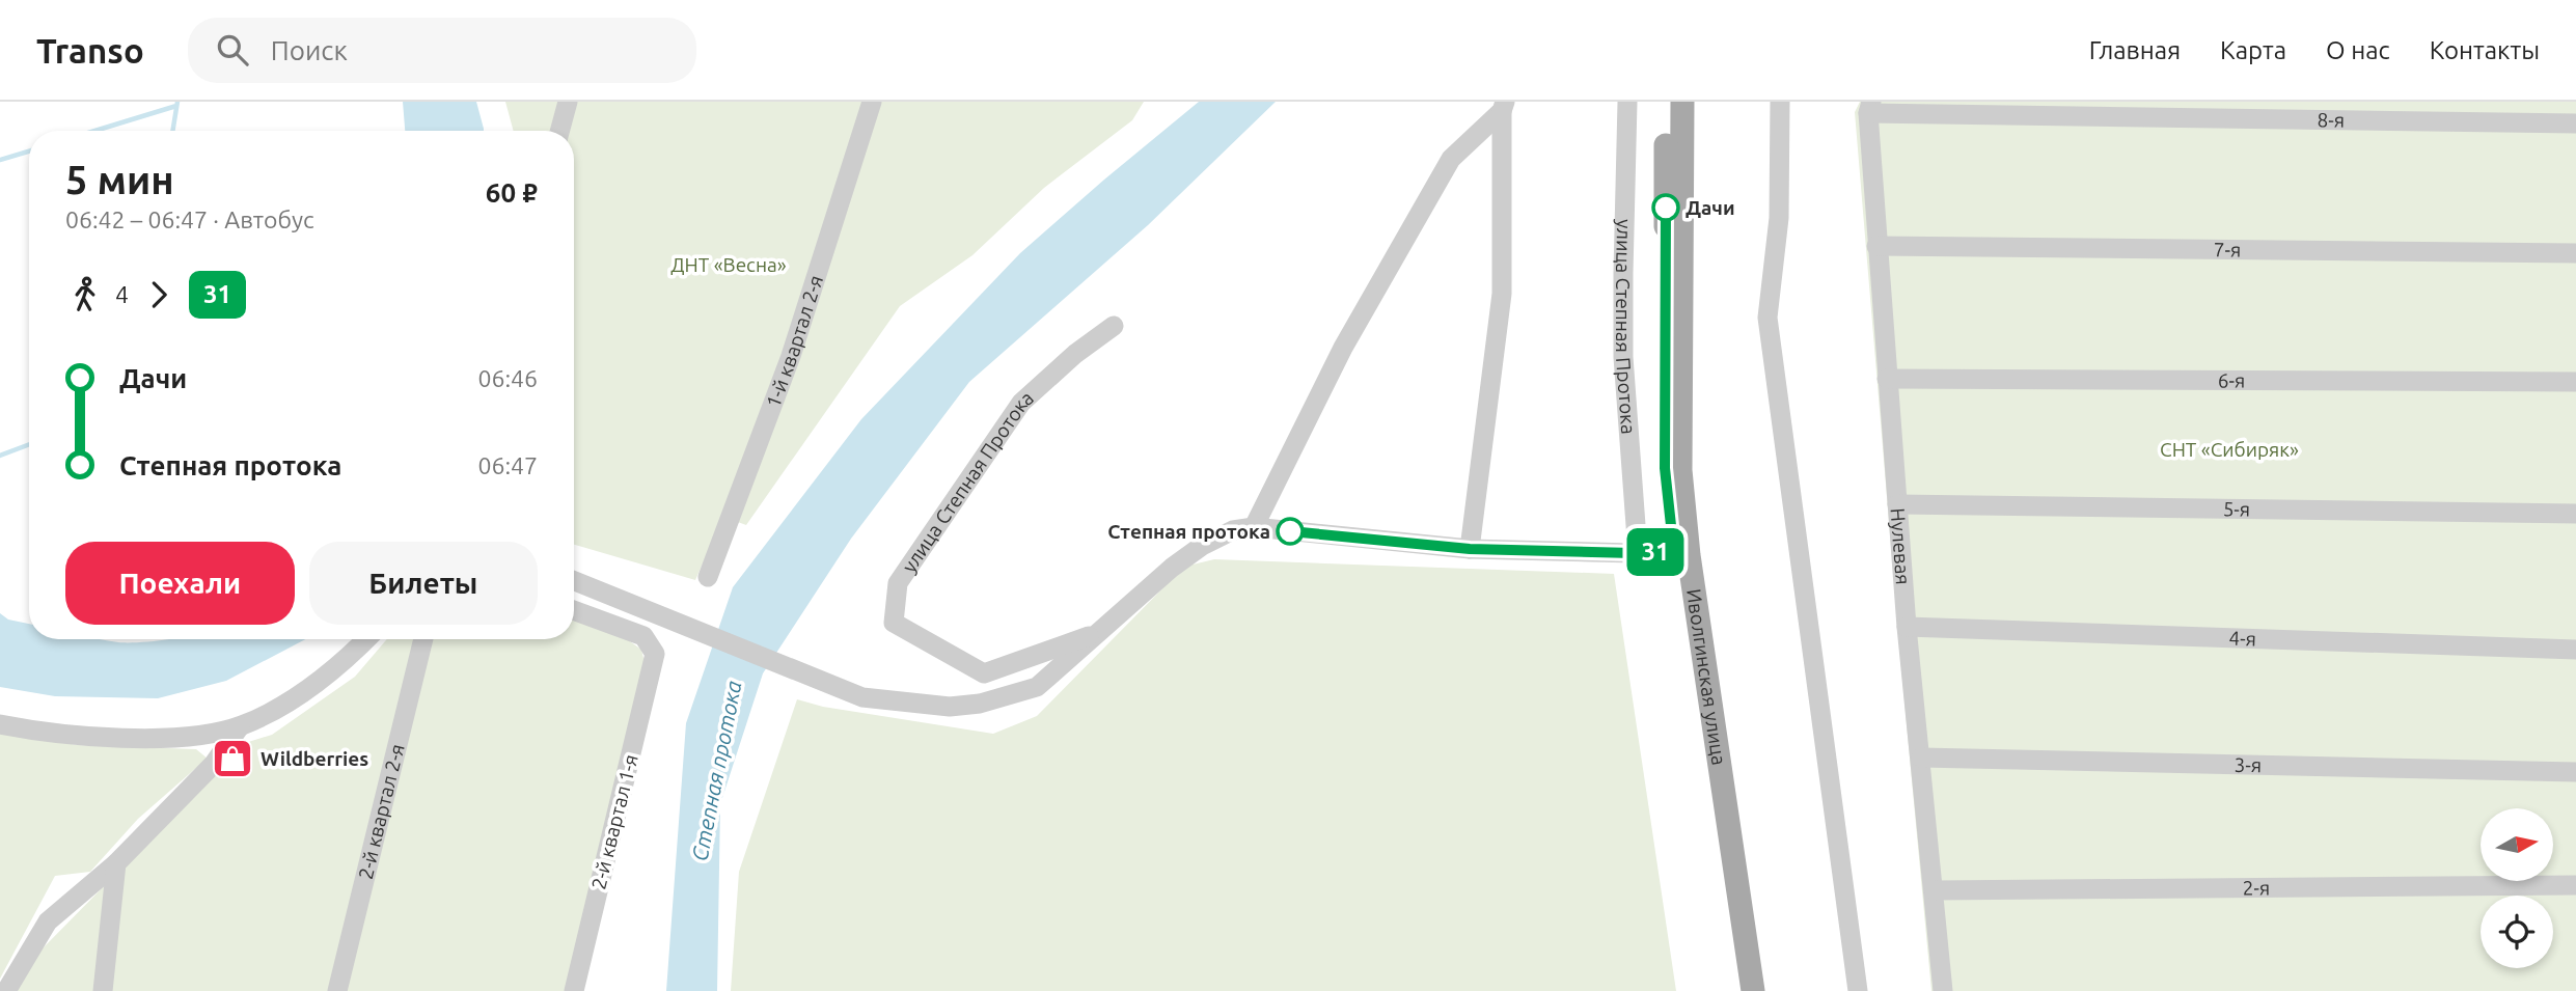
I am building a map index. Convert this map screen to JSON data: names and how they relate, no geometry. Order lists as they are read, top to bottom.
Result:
{
  "streets": {
    "main road": ["Иволгинская улица"],
    "street": [
      "8-я",
      "7-я",
      "улица Степная Протока",
      "1-й квартал 2-я",
      "6-я",
      "5-я",
      "Нулевая",
      "4-я",
      "3-я",
      "2-й квартал 2-я",
      "2-й квартал 1-я",
      "2-я"
    ]
  },
  "crossings": [
    ["8-я", "Нулевая"],
    ["7-я", "Нулевая"],
    ["6-я", "Нулевая"],
    ["5-я", "Нулевая"],
    ["Нулевая", "4-я"],
    ["Нулевая", "3-я"],
    ["Нулевая", "2-я"]
  ],
  "water": ["Степная протока"],
  "parks": ["ДНТ «Весна»", "СНТ «Сибиряк»"],
  "places": {
    "other": ["Дачи", "Степная протока"],
    "shop": ["Wildberries"]
  },
  "lines": ["bus line 31"],
  "north": "right",
  "page": {
    "header": "Transo",
    "search": "Поиск",
    "nav": [
      "Главная",
      "Карта",
      "О нас",
      "Контакты"
    ],
    "on_map": "31",
    "heading": ["5 мин", "06:42 – 06:47 · Автобус", "60 ₽"],
    "legs": ["4", "31"],
    "list": [
      {
        "name": "Дачи",
        "value": "06:46"
      },
      {
        "name": "Степная протока",
        "value": "06:47"
      }
    ],
    "buttons": ["Поехали", "Билеты"]
  }
}
